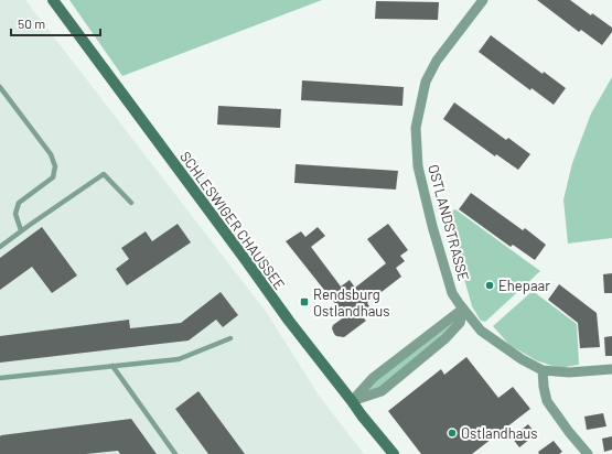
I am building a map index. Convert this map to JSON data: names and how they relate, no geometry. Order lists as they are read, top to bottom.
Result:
{
  "streets": {
    "main road": ["SCHLESWIGER CHAUSSEE"],
    "street": ["OSTLANDSTRASSE"]
  },
  "places": {
    "other": ["Ehepaar", "Ostlandhaus"],
    "transit": ["Rendsburg Ostlandhaus"]
  },
  "scale_bar": "50 m"
}
